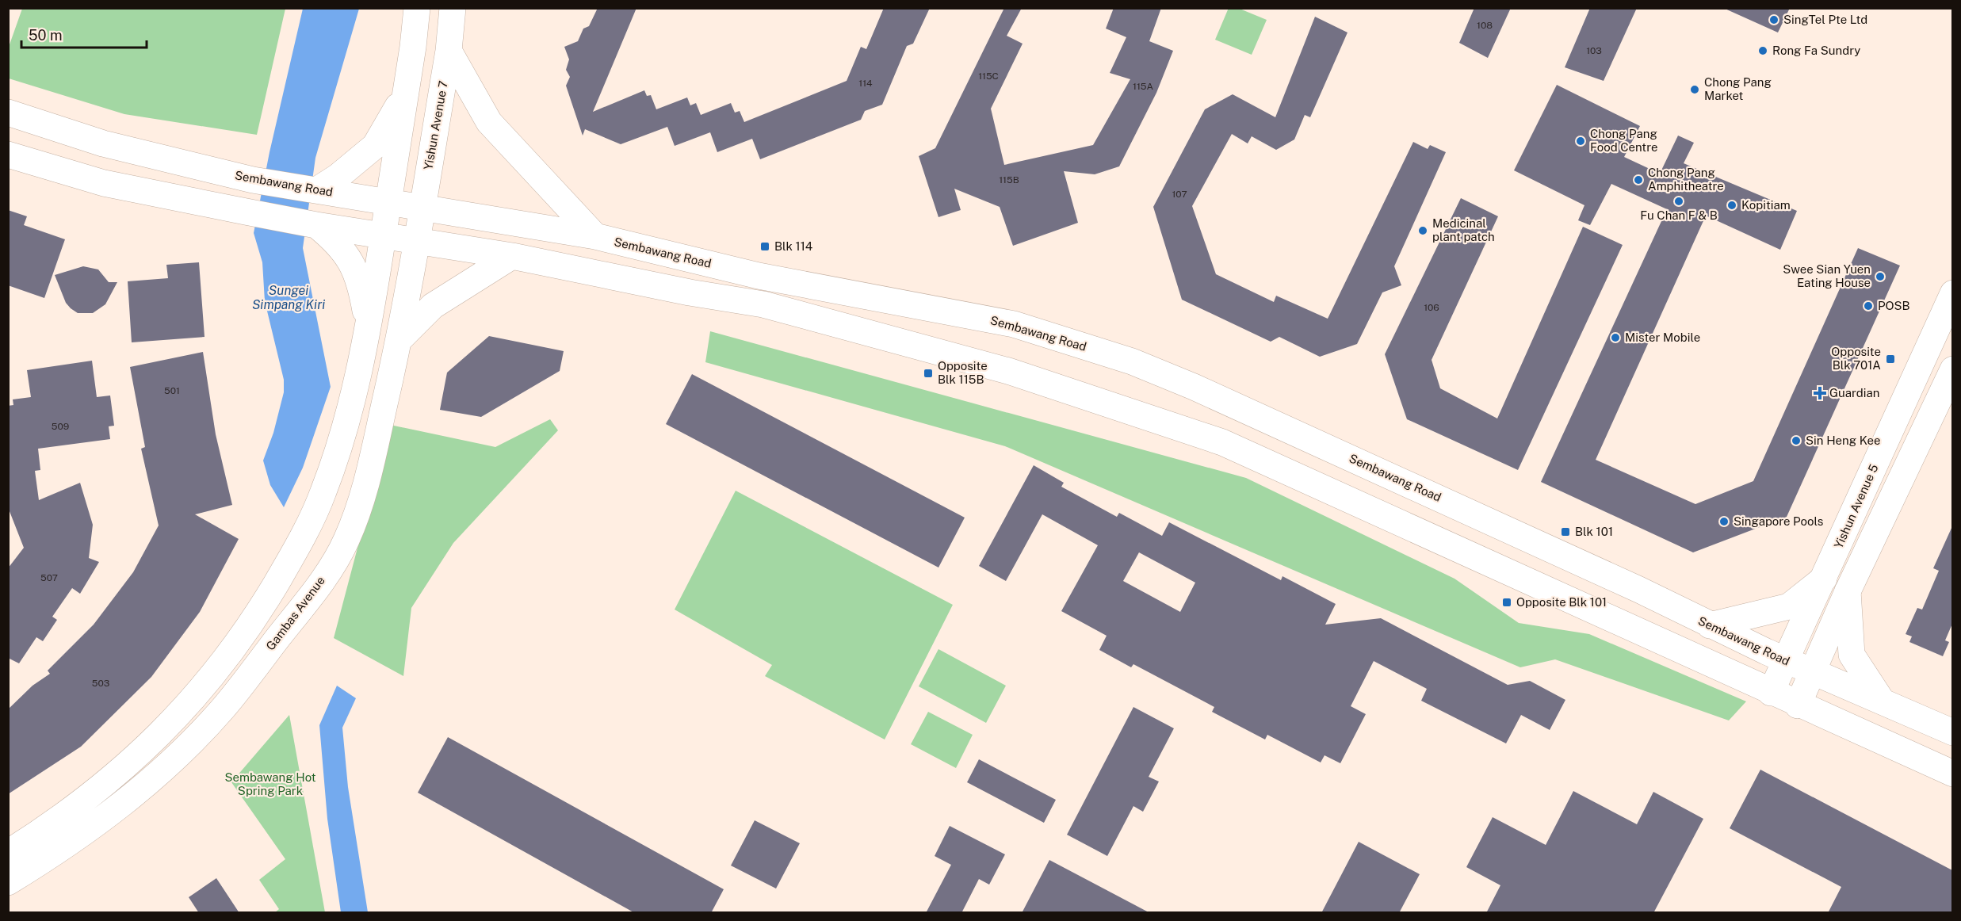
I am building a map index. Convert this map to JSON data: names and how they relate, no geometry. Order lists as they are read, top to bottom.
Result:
{
  "streets": {
    "main road": [
      "Yishun Avenue 7",
      "Sembawang Road",
      "Yishun Avenue 5",
      "Gambas Avenue"
    ]
  },
  "crossings": [
    ["Yishun Avenue 7", "Sembawang Road"],
    ["Yishun Avenue 7", "Gambas Avenue"],
    ["Sembawang Road", "Yishun Avenue 5"]
  ],
  "water": ["Sungei Simpang Kiri"],
  "parks": ["Sembawang Hot Spring Park"],
  "places": {
    "other": [
      "SingTel Pte Ltd",
      "Rong Fa Sundry",
      "Chong Pang Market",
      "Chong Pang Food Centre",
      "Chong Pang Amphitheatre",
      "Fu Chan F & B",
      "Kopitiam",
      "Medicinal plant patch",
      "Swee Sian Yuen Eating House",
      "POSB",
      "Mister Mobile",
      "Sin Heng Kee",
      "Singapore Pools"
    ],
    "transit": [
      "Blk 114",
      "Opposite Blk 701A",
      "Opposite Blk 115B",
      "Blk 101",
      "Opposite Blk 101"
    ],
    "health": ["Guardian"]
  },
  "house_numbers": [
    "108",
    "103",
    "115C",
    "114",
    "115A",
    "115B",
    "107",
    "106",
    "501",
    "509",
    "507",
    "503"
  ],
  "scale_bar": "50 m"
}
